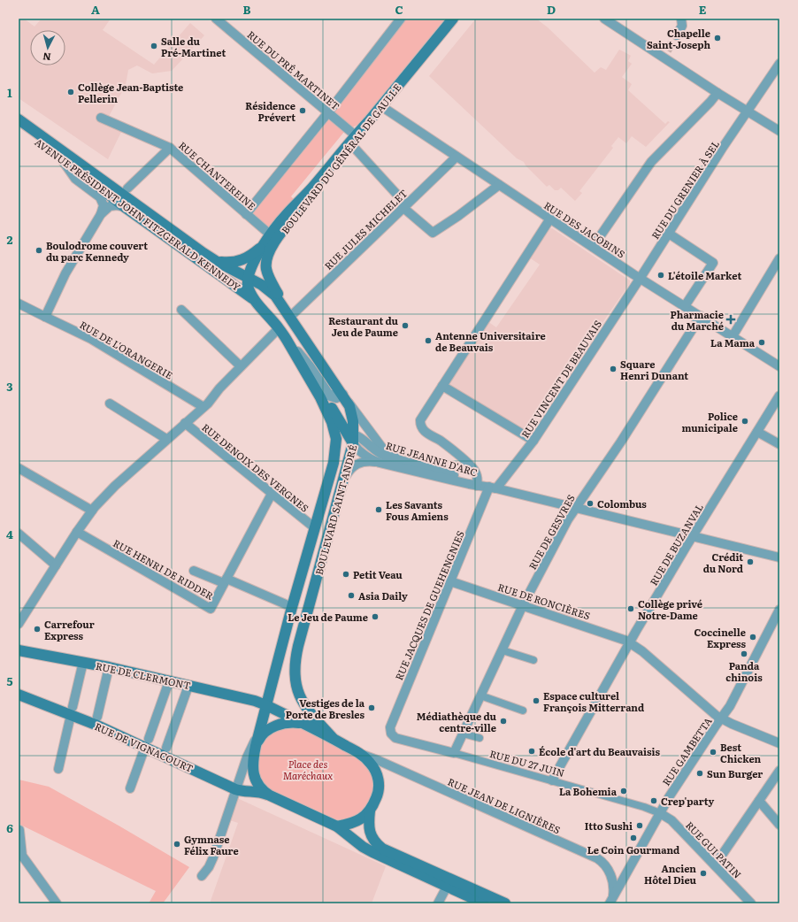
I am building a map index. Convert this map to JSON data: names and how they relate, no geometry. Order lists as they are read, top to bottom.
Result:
{
  "streets": {
    "main road": [
      "BOULEVARD DU GÉNÉRAL DE GAULLE",
      "AVENUE PRÉSIDENT JOHN FITZGERALD KENNEDY",
      "BOULEVARD SAINT-ANDRÉ",
      "RUE DE CLERMONT",
      "RUE DE VIGNACOURT"
    ],
    "street": [
      "RUE DU PRÉ MARTINET",
      "RUE CHANTEREINE",
      "RUE DU GRENIER À SEL",
      "RUE JULES MICHELET",
      "RUE DES JACOBINS",
      "RUE DE L'ORANGERIE",
      "RUE VINCENT DE BEAUVAIS",
      "RUE JEANNE D'ARC",
      "RUE DENOIX DES VERGNES",
      "RUE DE GESVRES",
      "RUE DE BUZANVAL",
      "RUE HENRI DE RIDDER",
      "RUE DE RONCIÈRES",
      "RUE JACQUES DE GUEHENGNIES",
      "RUE GAMBETTA",
      "RUE DU 27 JUIN",
      "RUE JEAN DE LIGNIÈRES",
      "RUE GUI PATIN"
    ]
  },
  "crossings": [
    ["RUE DU PRÉ MARTINET", "BOULEVARD DU GÉNÉRAL DE GAULLE"],
    ["RUE DU PRÉ MARTINET", "RUE JULES MICHELET"],
    ["RUE DU PRÉ MARTINET", "RUE DES JACOBINS"],
    ["BOULEVARD DU GÉNÉRAL DE GAULLE", "RUE CHANTEREINE"],
    ["BOULEVARD DU GÉNÉRAL DE GAULLE", "RUE DES JACOBINS"],
    ["BOULEVARD DU GÉNÉRAL DE GAULLE", "BOULEVARD SAINT-ANDRÉ"],
    ["RUE DU GRENIER À SEL", "RUE DES JACOBINS"],
    ["RUE DU GRENIER À SEL", "RUE VINCENT DE BEAUVAIS"],
    ["AVENUE PRÉSIDENT JOHN FITZGERALD KENNEDY", "BOULEVARD SAINT-ANDRÉ"],
    ["RUE JULES MICHELET", "RUE DES JACOBINS"],
    ["RUE JULES MICHELET", "BOULEVARD SAINT-ANDRÉ"],
    ["RUE DES JACOBINS", "RUE VINCENT DE BEAUVAIS"],
    ["RUE DES JACOBINS", "RUE DE GESVRES"],
    ["RUE VINCENT DE BEAUVAIS", "RUE JEANNE D'ARC"],
    ["RUE VINCENT DE BEAUVAIS", "RUE JACQUES DE GUEHENGNIES"],
    ["RUE JEANNE D'ARC", "BOULEVARD SAINT-ANDRÉ"],
    ["RUE JEANNE D'ARC", "RUE DE GESVRES"],
    ["RUE JEANNE D'ARC", "RUE DE BUZANVAL"],
    ["RUE JEANNE D'ARC", "RUE JACQUES DE GUEHENGNIES"],
    ["RUE DENOIX DES VERGNES", "BOULEVARD SAINT-ANDRÉ"],
    ["BOULEVARD SAINT-ANDRÉ", "RUE DE CLERMONT"],
    ["BOULEVARD SAINT-ANDRÉ", "RUE DE VIGNACOURT"],
    ["BOULEVARD SAINT-ANDRÉ", "RUE JEAN DE LIGNIÈRES"],
    ["RUE DE GESVRES", "RUE DE RONCIÈRES"],
    ["RUE DE GESVRES", "RUE DU 27 JUIN"],
    ["RUE DE BUZANVAL", "RUE DE RONCIÈRES"],
    ["RUE DE BUZANVAL", "RUE DU 27 JUIN"],
    ["RUE DE RONCIÈRES", "RUE JACQUES DE GUEHENGNIES"],
    ["RUE DE RONCIÈRES", "RUE GAMBETTA"],
    ["RUE JACQUES DE GUEHENGNIES", "RUE DU 27 JUIN"],
    ["RUE DE CLERMONT", "RUE DE VIGNACOURT"],
    ["RUE DE CLERMONT", "RUE JEAN DE LIGNIÈRES"],
    ["RUE DE VIGNACOURT", "RUE JEAN DE LIGNIÈRES"],
    ["RUE GAMBETTA", "RUE DU 27 JUIN"],
    ["RUE GAMBETTA", "RUE JEAN DE LIGNIÈRES"],
    ["RUE GAMBETTA", "RUE GUI PATIN"],
    ["RUE DU 27 JUIN", "RUE GUI PATIN"]
  ],
  "parks": ["Place des Maréchaux"],
  "places": {
    "other": [
      "Chapelle Saint-Joseph",
      "Salle du Pré-Martinet",
      "Collège Jean-Baptiste Pellerin",
      "Résidence Prévert",
      "Boulodrome couvert du parc Kennedy",
      "L'étoile Market",
      "Restaurant du Jeu de Paume",
      "Antenne Universitaire de Beauvais",
      "La Mama",
      "Square Henri Dunant",
      "Police municipale",
      "Colombus",
      "Les Savants Fous Amiens",
      "Crédit du Nord",
      "Petit Veau",
      "Asia Daily",
      "Collège privé Notre-Dame",
      "Le Jeu de Paume",
      "Carrefour Express",
      "Coccinelle Express",
      "Panda chinois",
      "Espace culturel François Mitterrand",
      "Vestiges de la Porte de Bresles",
      "Médiathèque du centre-ville",
      "École d'art du Beauvaisis",
      "Best Chicken",
      "Sun Burger",
      "La Bohemia",
      "Crep'party",
      "Itto Sushi",
      "Le Coin Gourmand",
      "Gymnase Félix Faure",
      "Ancien Hôtel Dieu"
    ],
    "health": ["Pharmacie du Marché"]
  },
  "north": "bottom",
  "grid": {
    "columns": [
      "A",
      "B",
      "C",
      "D",
      "E"
    ],
    "rows": [
      "1",
      "2",
      "3",
      "4",
      "5",
      "6"
    ]
  }
}
